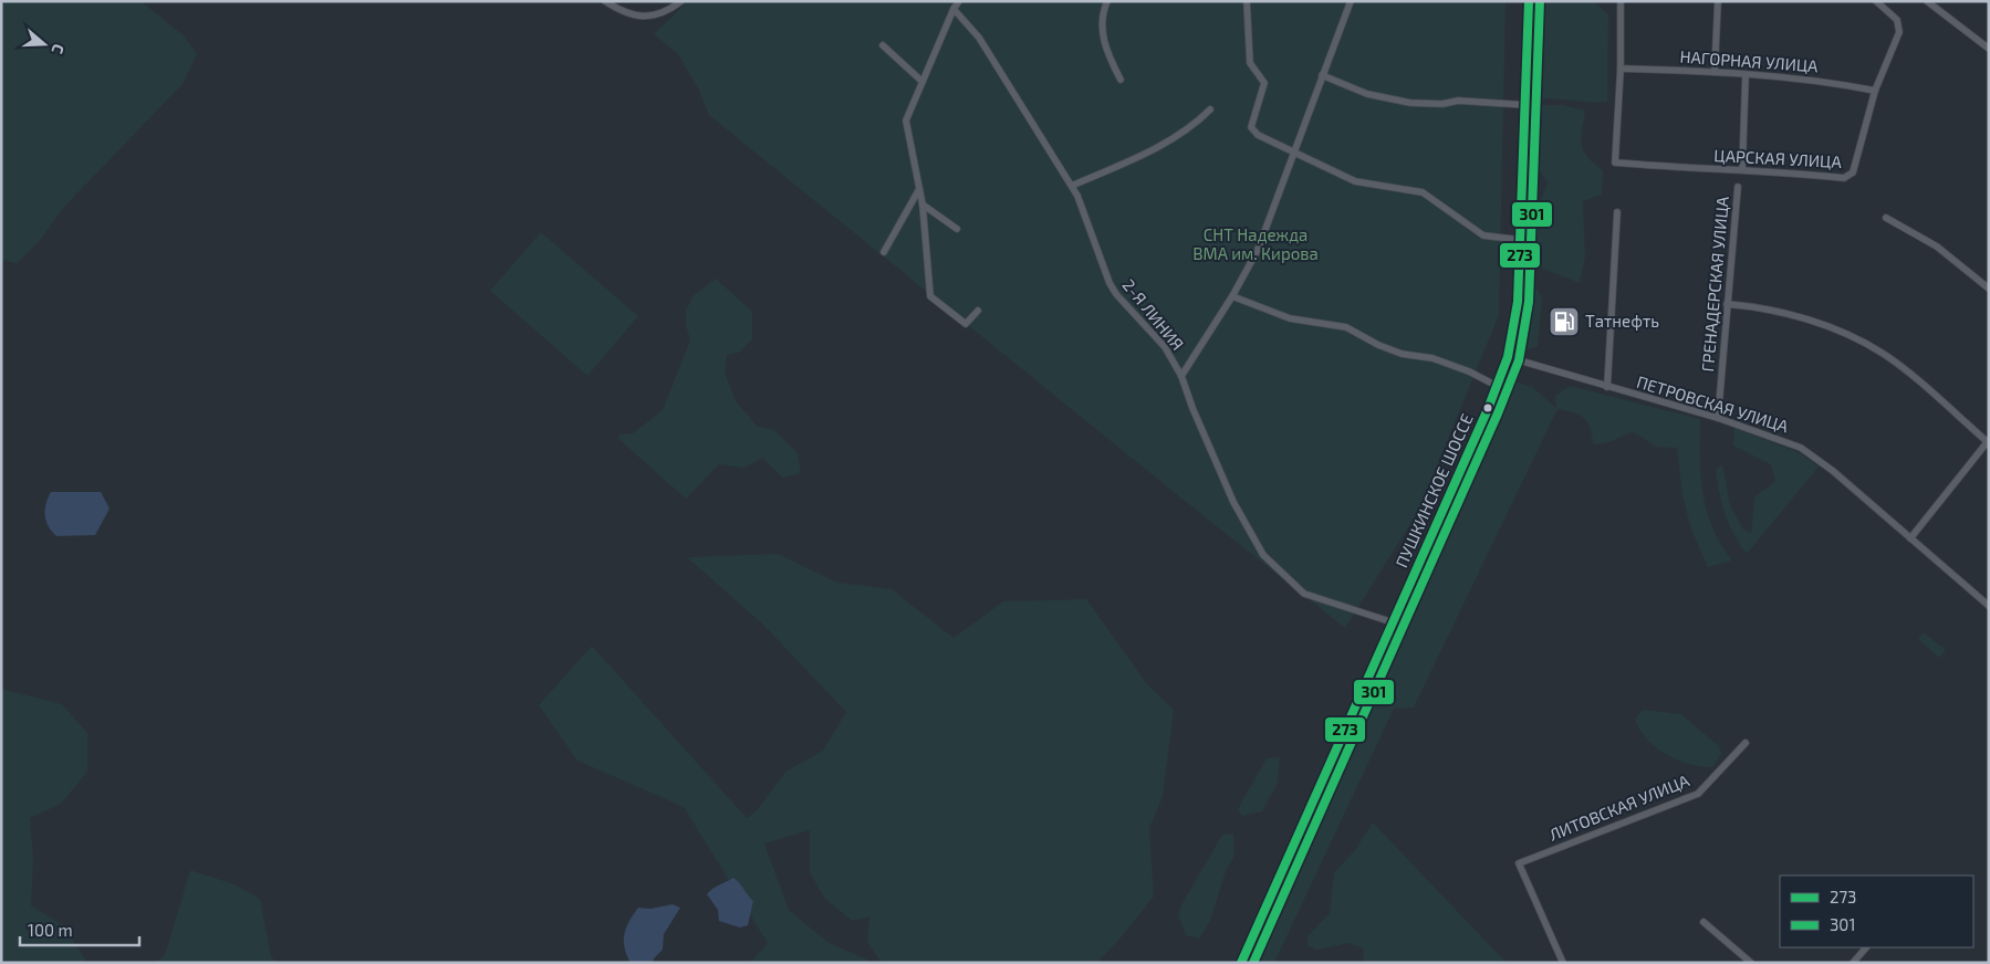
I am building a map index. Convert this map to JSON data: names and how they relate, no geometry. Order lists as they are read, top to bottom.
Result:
{
  "streets": {
    "main road": ["ПУШКИНСКОЕ ШОССЕ"],
    "street": [
      "НАГОРНАЯ УЛИЦА",
      "ЦАРСКАЯ УЛИЦА",
      "ГРЕНАДЕРСКАЯ УЛИЦА",
      "2-Я ЛИНИЯ",
      "ПЕТРОВСКАЯ УЛИЦА",
      "ЛИТОВСКАЯ УЛИЦА"
    ]
  },
  "crossings": [
    ["НАГОРНАЯ УЛИЦА", "ЦАРСКАЯ УЛИЦА"],
    ["ГРЕНАДЕРСКАЯ УЛИЦА", "ПЕТРОВСКАЯ УЛИЦА"],
    ["2-Я ЛИНИЯ", "ПУШКИНСКОЕ ШОССЕ"],
    ["ПЕТРОВСКАЯ УЛИЦА", "ПУШКИНСКОЕ ШОССЕ"]
  ],
  "parks": ["СНТ Надежда ВМА им. Кирова"],
  "places": {
    "fuel station": ["Татнефть"]
  },
  "lines": ["transit line 273", "transit line 301"],
  "legend": ["273", "301"],
  "scale_bar": "100 m",
  "north": "right"
}
